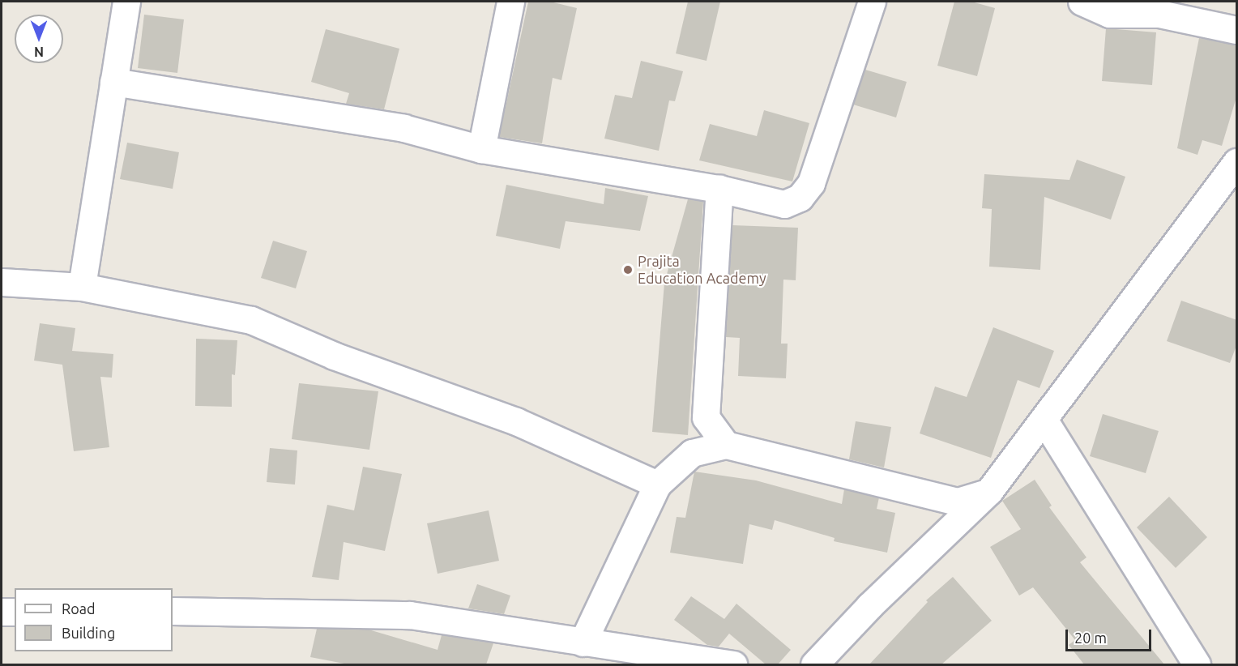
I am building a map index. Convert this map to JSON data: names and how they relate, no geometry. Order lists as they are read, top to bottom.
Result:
{
  "places": ["Prajita Education Academy"],
  "legend": ["Road", "Building"],
  "scale_bar": "20 m",
  "north": "bottom"
}
